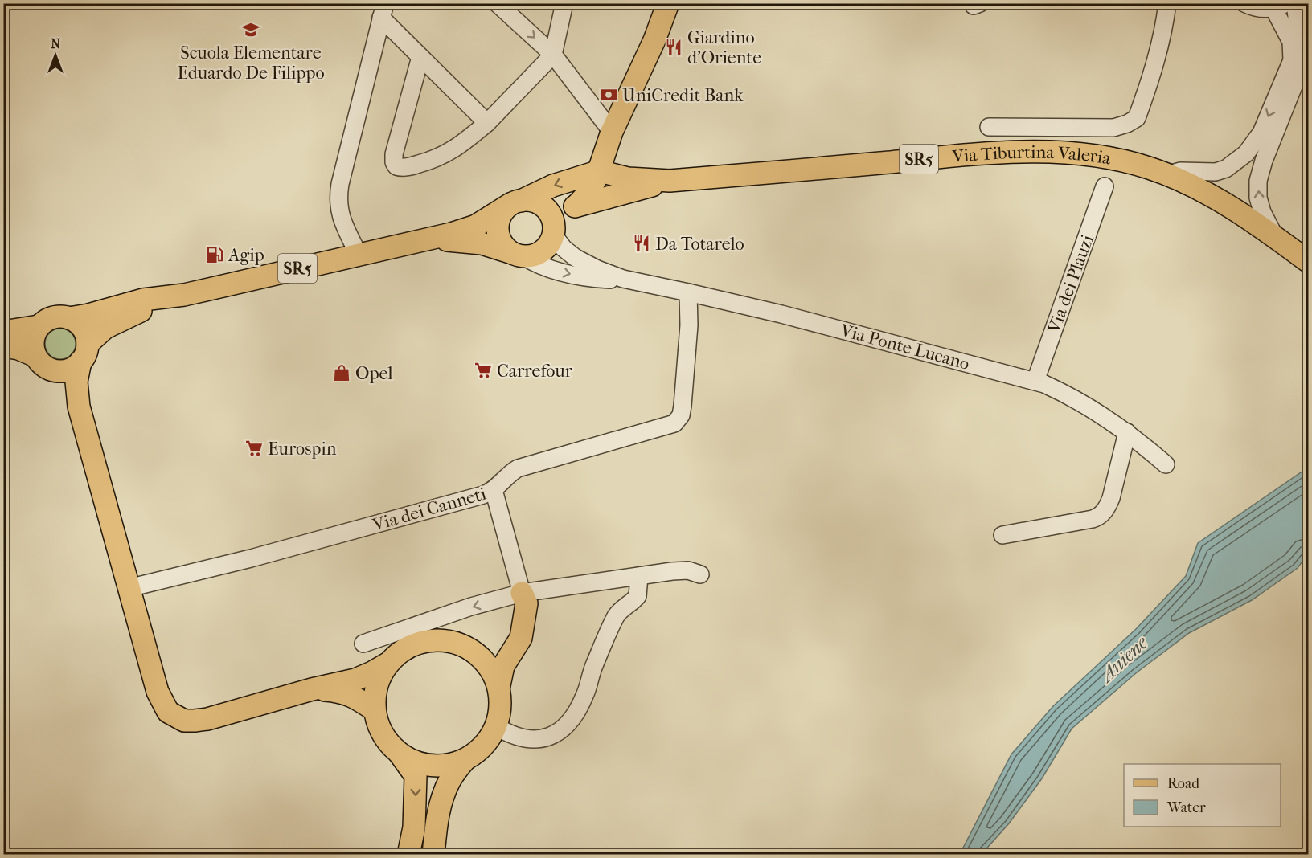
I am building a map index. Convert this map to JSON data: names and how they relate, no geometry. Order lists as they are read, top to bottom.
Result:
{
  "streets": {
    "main road": ["Via Tiburtina Valeria", "SR5"],
    "street": ["Via dei Plauzi", "Via Ponte Lucano", "Via dei Canneti"]
  },
  "crossings": [
    ["Via Tiburtina Valeria", "Via Ponte Lucano"],
    ["Via dei Plauzi", "Via Ponte Lucano"],
    ["Via Ponte Lucano", "Via dei Canneti"]
  ],
  "water": ["Aniene"],
  "places": {
    "school or university": ["Scuola Elementare Eduardo De Filippo"],
    "restaurant": ["Giardino d'Oriente", "Da Totarelo"],
    "bank": ["UniCredit Bank"],
    "fuel station": ["Agip"],
    "supermarket": ["Carrefour", "Eurospin"],
    "shop": ["Opel"]
  },
  "legend": ["Road", "Water"],
  "north": "top"
}
